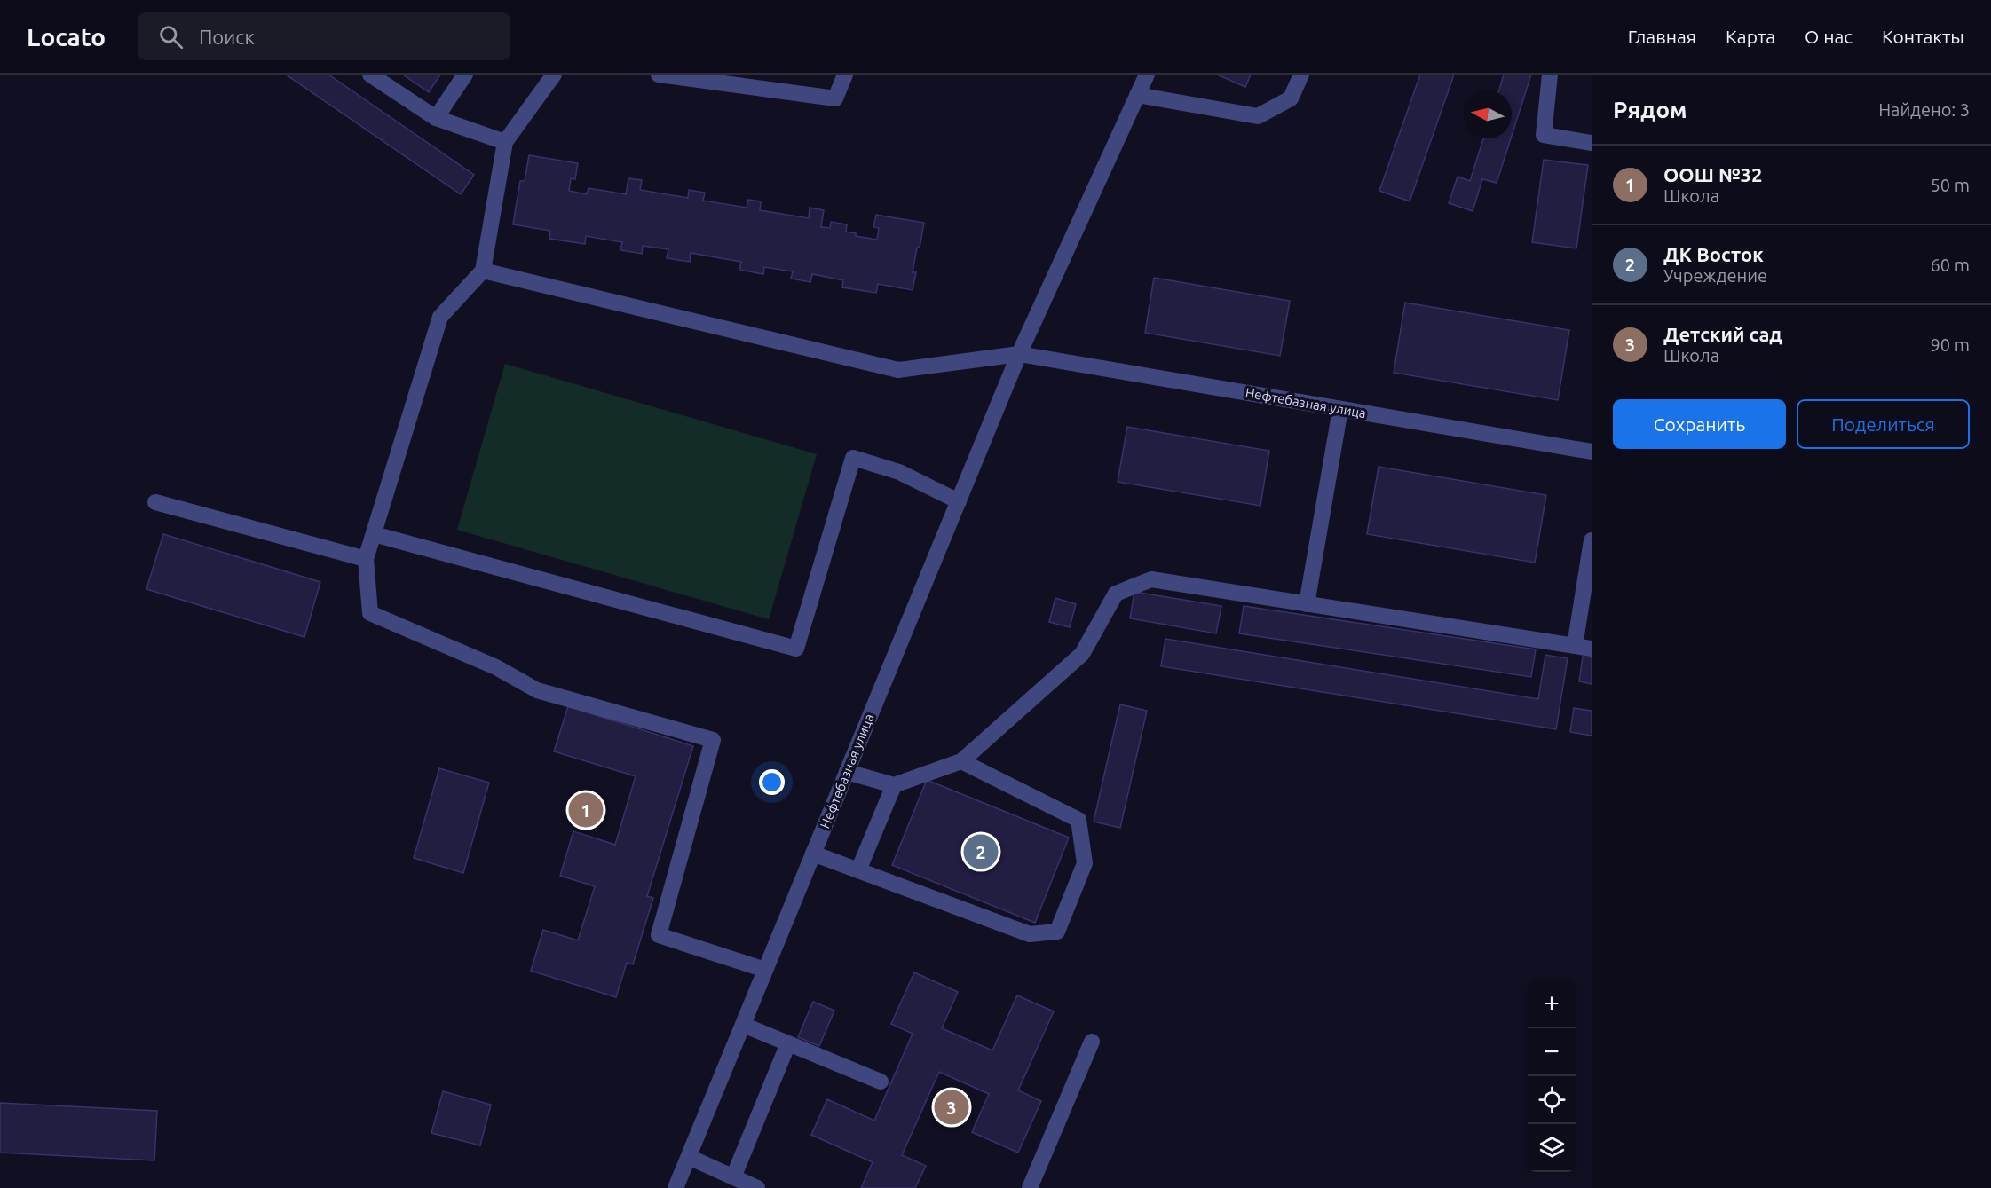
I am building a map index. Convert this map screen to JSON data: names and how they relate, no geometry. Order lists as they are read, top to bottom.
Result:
{
  "streets": {
    "street": ["Нефтебазная улица"]
  },
  "north": "left",
  "page": {
    "header": "Locato",
    "search": "Поиск",
    "nav": [
      "Главная",
      "Карта",
      "О нас",
      "Контакты"
    ],
    "heading": ["Рядом", "Найдено: 3"],
    "list": [
      {
        "mark": "1",
        "name": "ООШ №32",
        "note": "Школа",
        "value": "50 m"
      },
      {
        "mark": "2",
        "name": "ДК Восток",
        "note": "Учреждение",
        "value": "60 m"
      },
      {
        "mark": "3",
        "name": "Детский сад",
        "note": "Школа",
        "value": "90 m"
      }
    ],
    "buttons": ["Сохранить", "Поделиться"],
    "pins": ["1", "2", "3"],
    "map_buttons": ["+", "−"]
  }
}
